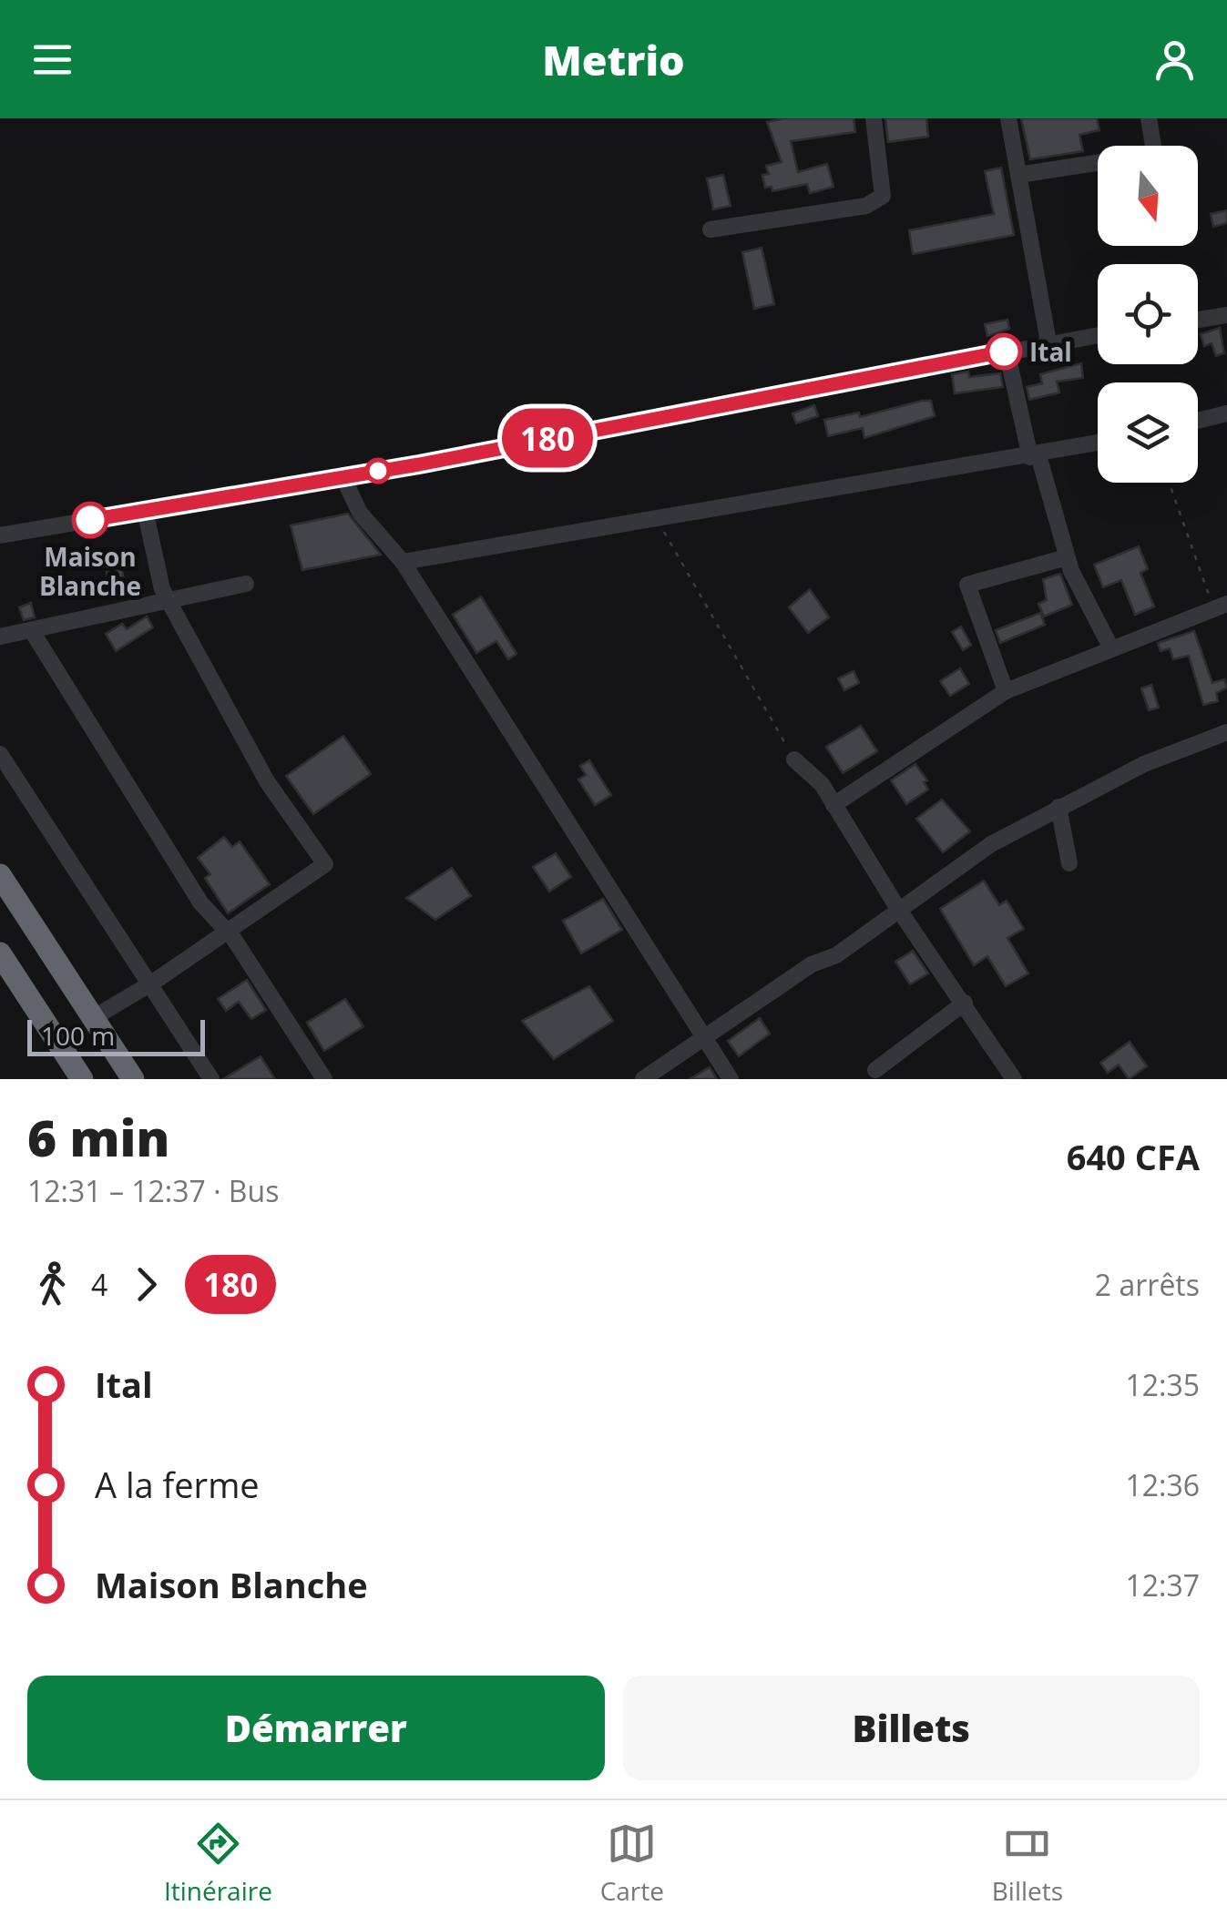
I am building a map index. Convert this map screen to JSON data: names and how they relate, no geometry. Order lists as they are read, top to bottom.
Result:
{
  "places": ["Ital", "Maison Blanche"],
  "lines": ["bus line 180"],
  "scale_bar": "100 m",
  "north": "bottom",
  "page": {
    "header": "Metrio",
    "on_map": "180",
    "scale": "100 m",
    "heading": ["6 min", "12:31 – 12:37 · Bus", "640 CFA"],
    "legs": ["4", "180", "2 arrêts"],
    "list": [
      {
        "name": "Ital",
        "value": "12:35"
      },
      {
        "name": "A la ferme",
        "value": "12:36"
      },
      {
        "name": "Maison Blanche",
        "value": "12:37"
      }
    ],
    "buttons": ["Démarrer", "Billets"],
    "tabs": ["Itinéraire", "Carte", "Billets"]
  }
}
